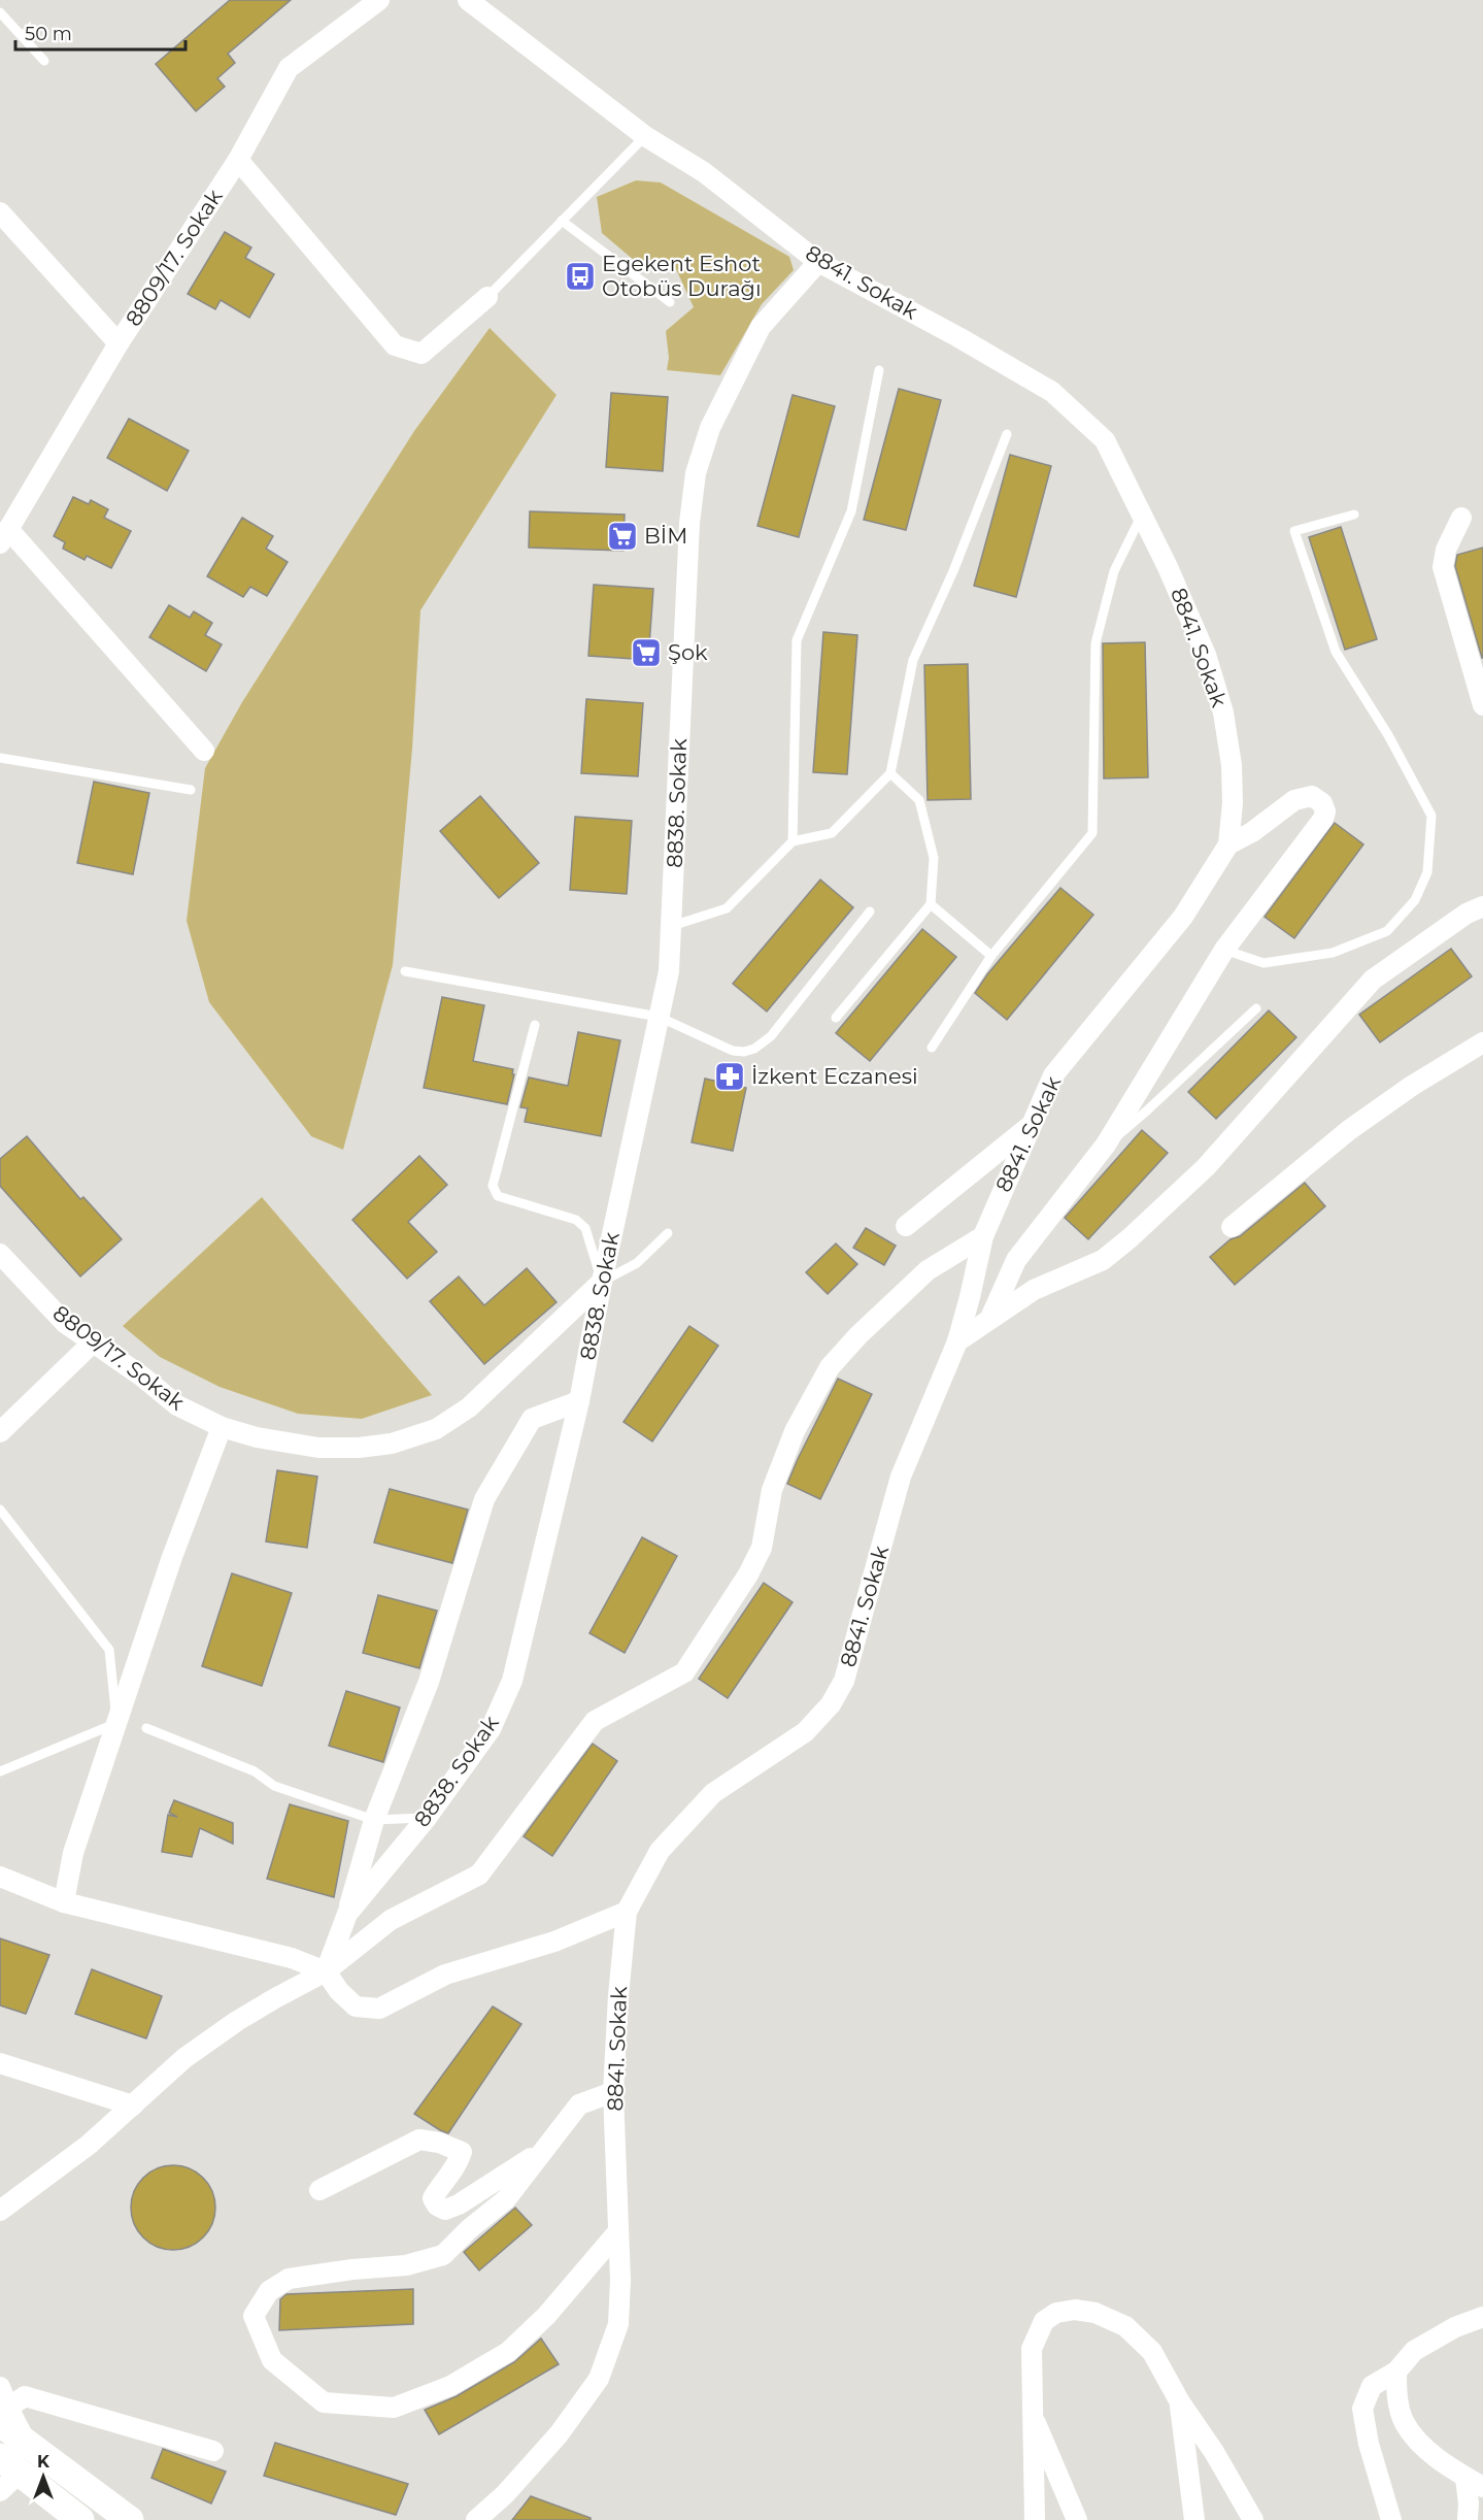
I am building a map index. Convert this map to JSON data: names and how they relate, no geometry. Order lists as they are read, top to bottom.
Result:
{
  "streets": {
    "street": ["8809/17. Sokak", "8841. Sokak", "8838. Sokak"]
  },
  "crossings": [
    ["8809/17. Sokak", "8838. Sokak"],
    ["8841. Sokak", "8838. Sokak"]
  ],
  "places": {
    "bus stop": ["Egekent Eshot Otobüs Durağı"],
    "supermarket": ["BİM", "Şok"],
    "pharmacy": ["İzkent Eczanesi"]
  },
  "scale_bar": "50 m",
  "north": "top"
}
